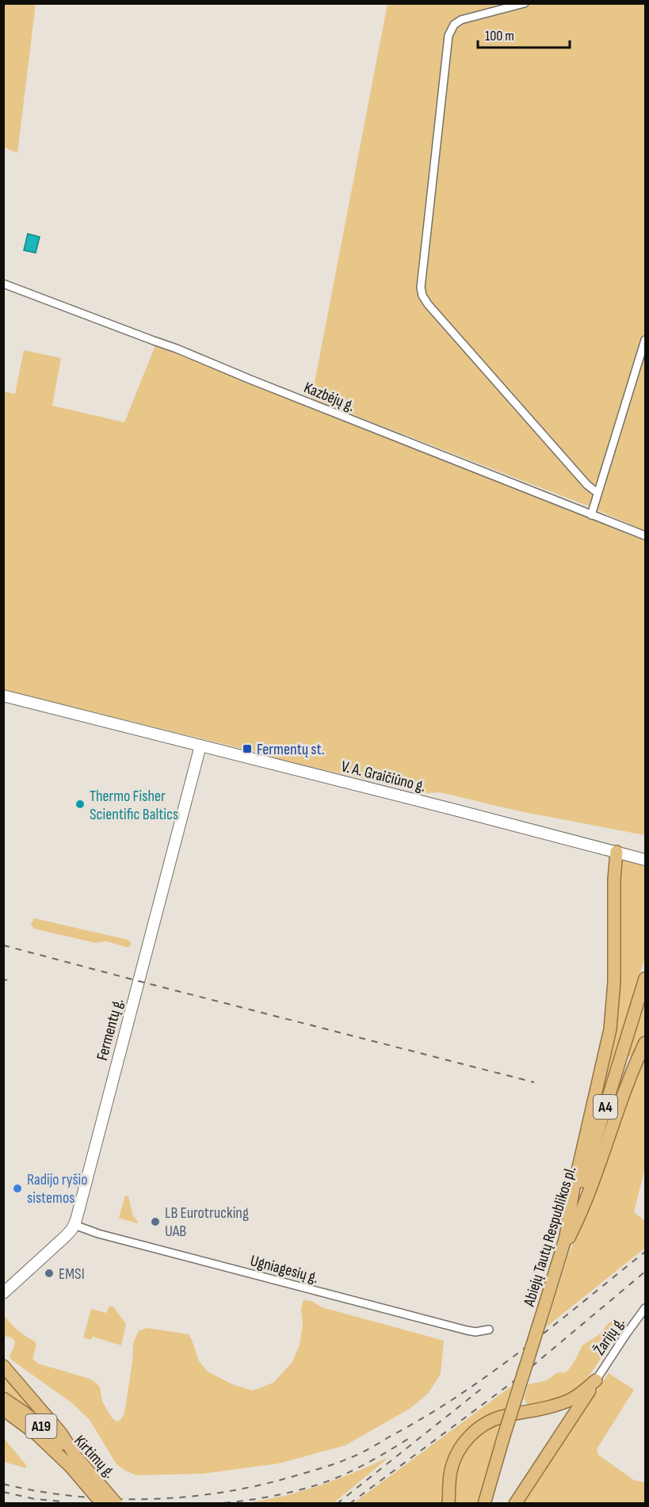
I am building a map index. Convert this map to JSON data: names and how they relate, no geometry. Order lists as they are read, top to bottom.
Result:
{
  "streets": {
    "highway": [
      "A4",
      "Abiejų Tautų Respublikos pl.",
      "A19",
      "Kirtimų g."
    ],
    "main road": ["V. A. Graičiūno g.", "Fermentų g."],
    "street": ["Kazbėjų g.", "Ugniagesių g.", "Žarijų g."]
  },
  "crossings": [
    ["V. A. Graičiūno g.", "Fermentų g."],
    ["Fermentų g.", "Ugniagesių g."]
  ],
  "places": {
    "transit": ["Fermentų st."],
    "other": [
      "Thermo Fisher Scientific Baltics",
      "Radijo ryšio sistemos",
      "LB Eurotrucking UAB",
      "EMSI"
    ]
  },
  "scale_bar": "100 m"
}
